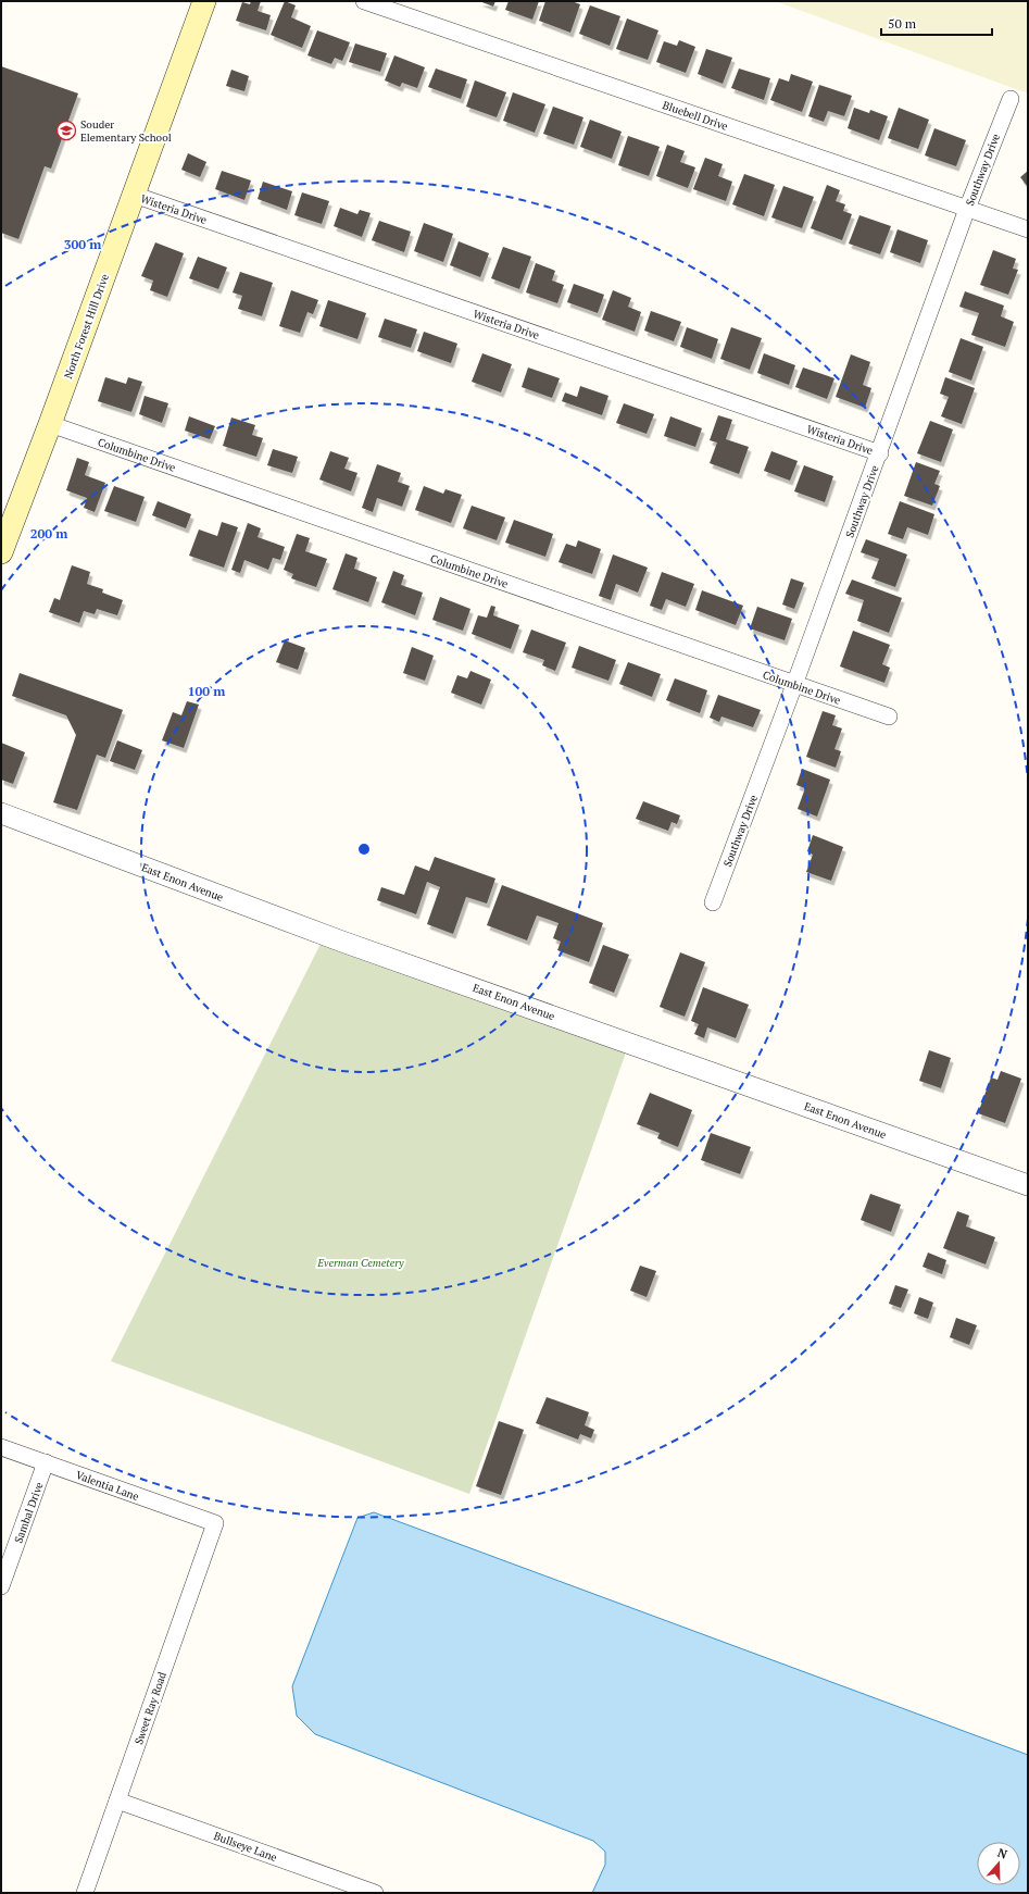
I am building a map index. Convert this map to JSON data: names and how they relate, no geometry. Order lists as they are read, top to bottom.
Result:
{
  "streets": {
    "main road": ["North Forest Hill Drive"],
    "street": [
      "Bluebell Drive",
      "Southway Drive",
      "Wisteria Drive",
      "Columbine Drive",
      "East Enon Avenue",
      "Valentia Lane",
      "Sambal Drive",
      "Sweet Ray Road",
      "Bullseye Lane"
    ]
  },
  "crossings": [
    ["Bluebell Drive", "Southway Drive"],
    ["Southway Drive", "Wisteria Drive"],
    ["Southway Drive", "Columbine Drive"],
    ["Wisteria Drive", "North Forest Hill Drive"],
    ["North Forest Hill Drive", "Columbine Drive"],
    ["Valentia Lane", "Sambal Drive"],
    ["Valentia Lane", "Sweet Ray Road"],
    ["Sweet Ray Road", "Bullseye Lane"]
  ],
  "parks": ["Everman Cemetery"],
  "places": {
    "school or university": ["Souder Elementary School"]
  },
  "scale_bar": "50 m",
  "north": "top",
  "rings": ["300 m", "200 m", "100 m"]
}
